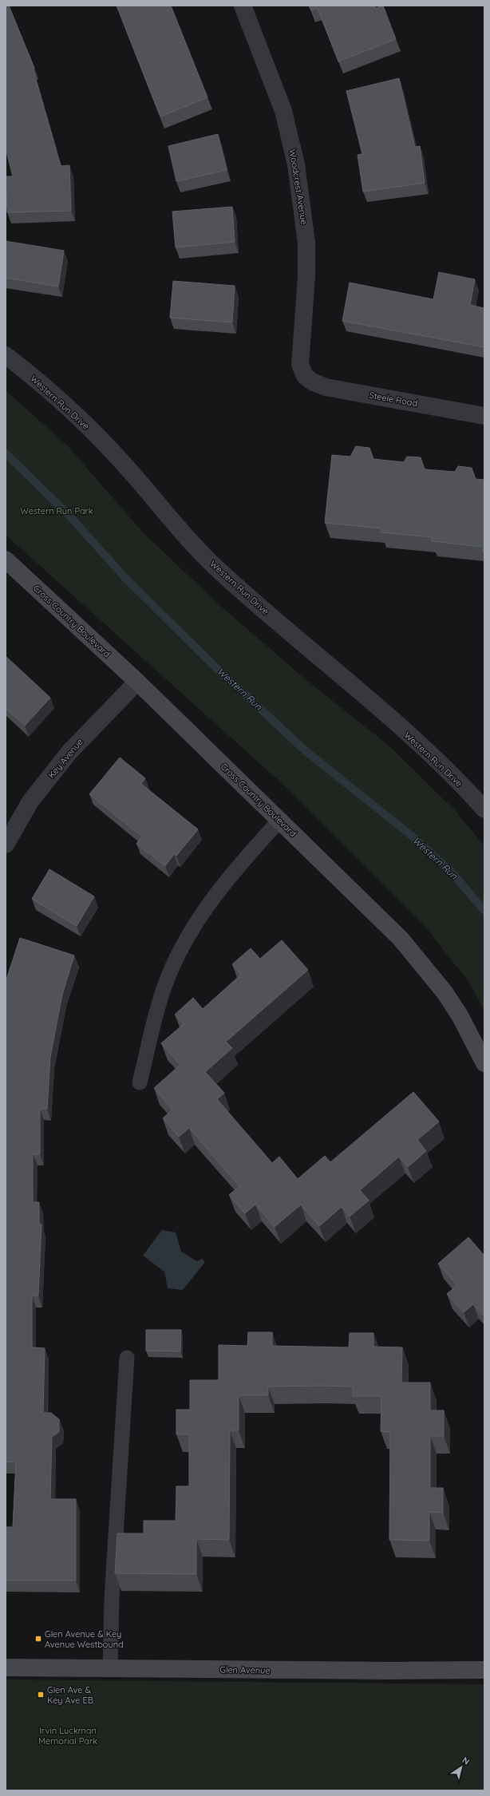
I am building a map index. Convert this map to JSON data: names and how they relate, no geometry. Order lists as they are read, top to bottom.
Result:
{
  "streets": {
    "main road": ["Cross Country Boulevard", "Glen Avenue"],
    "street": [
      "Woodcrest Avenue",
      "Steele Road",
      "Western Run Drive",
      "Key Avenue"
    ]
  },
  "crossings": [
    ["Woodcrest Avenue", "Steele Road"],
    ["Cross Country Boulevard", "Key Avenue"]
  ],
  "water": ["Western Run"],
  "parks": ["Western Run Park", "Irvin Luckman Memorial Park"],
  "places": {
    "transit": ["Glen Avenue & Key Avenue Westbound", "Glen Ave & Key Ave EB"]
  },
  "north": "top right"
}
